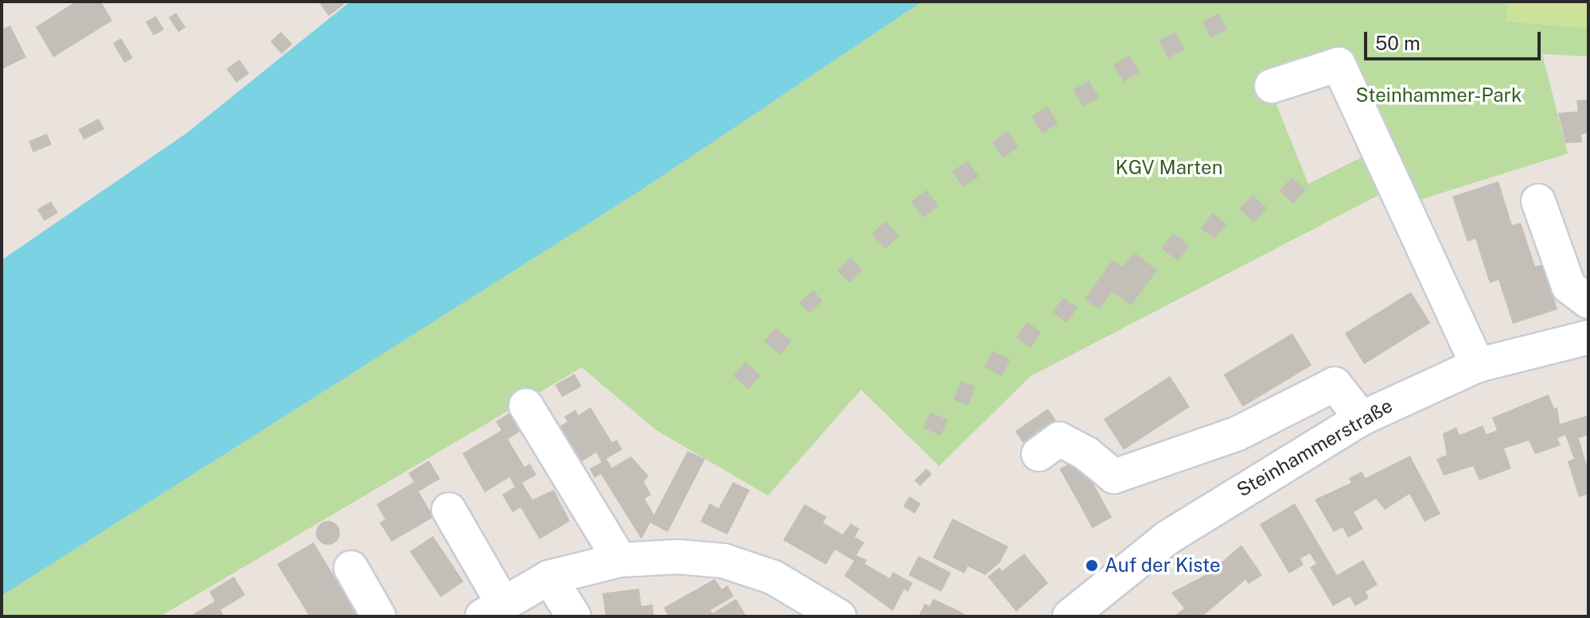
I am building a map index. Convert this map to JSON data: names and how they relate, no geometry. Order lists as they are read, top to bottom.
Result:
{
  "streets": {
    "street": ["Steinhammerstraße"]
  },
  "parks": ["Steinhammer-Park", "KGV Marten"],
  "places": ["Auf der Kiste"],
  "scale_bar": "50 m"
}
